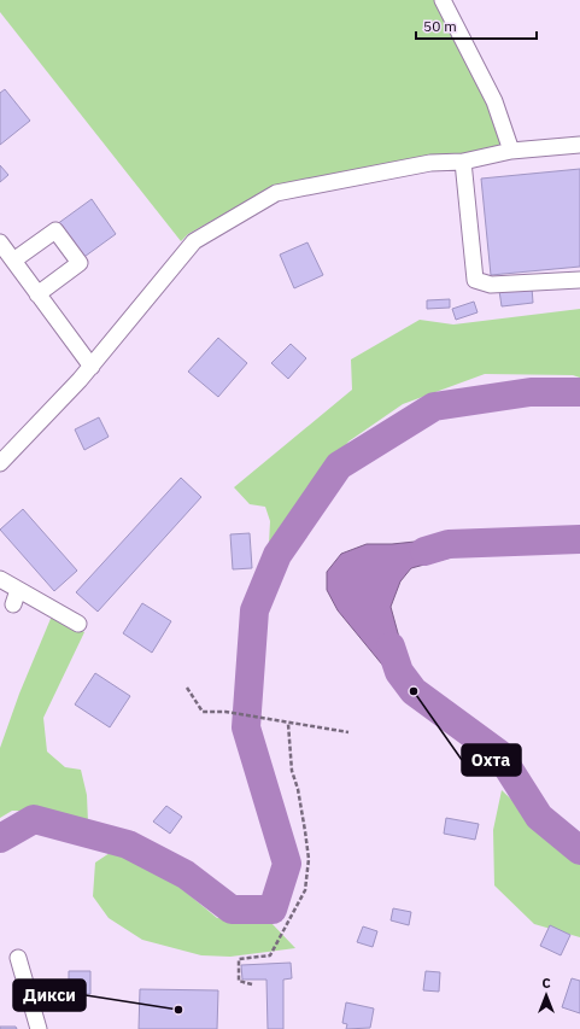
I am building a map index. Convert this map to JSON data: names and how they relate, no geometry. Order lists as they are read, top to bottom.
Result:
{
  "places": ["Охта", "Дикси"],
  "scale_bar": "50 m",
  "north": "top"
}
